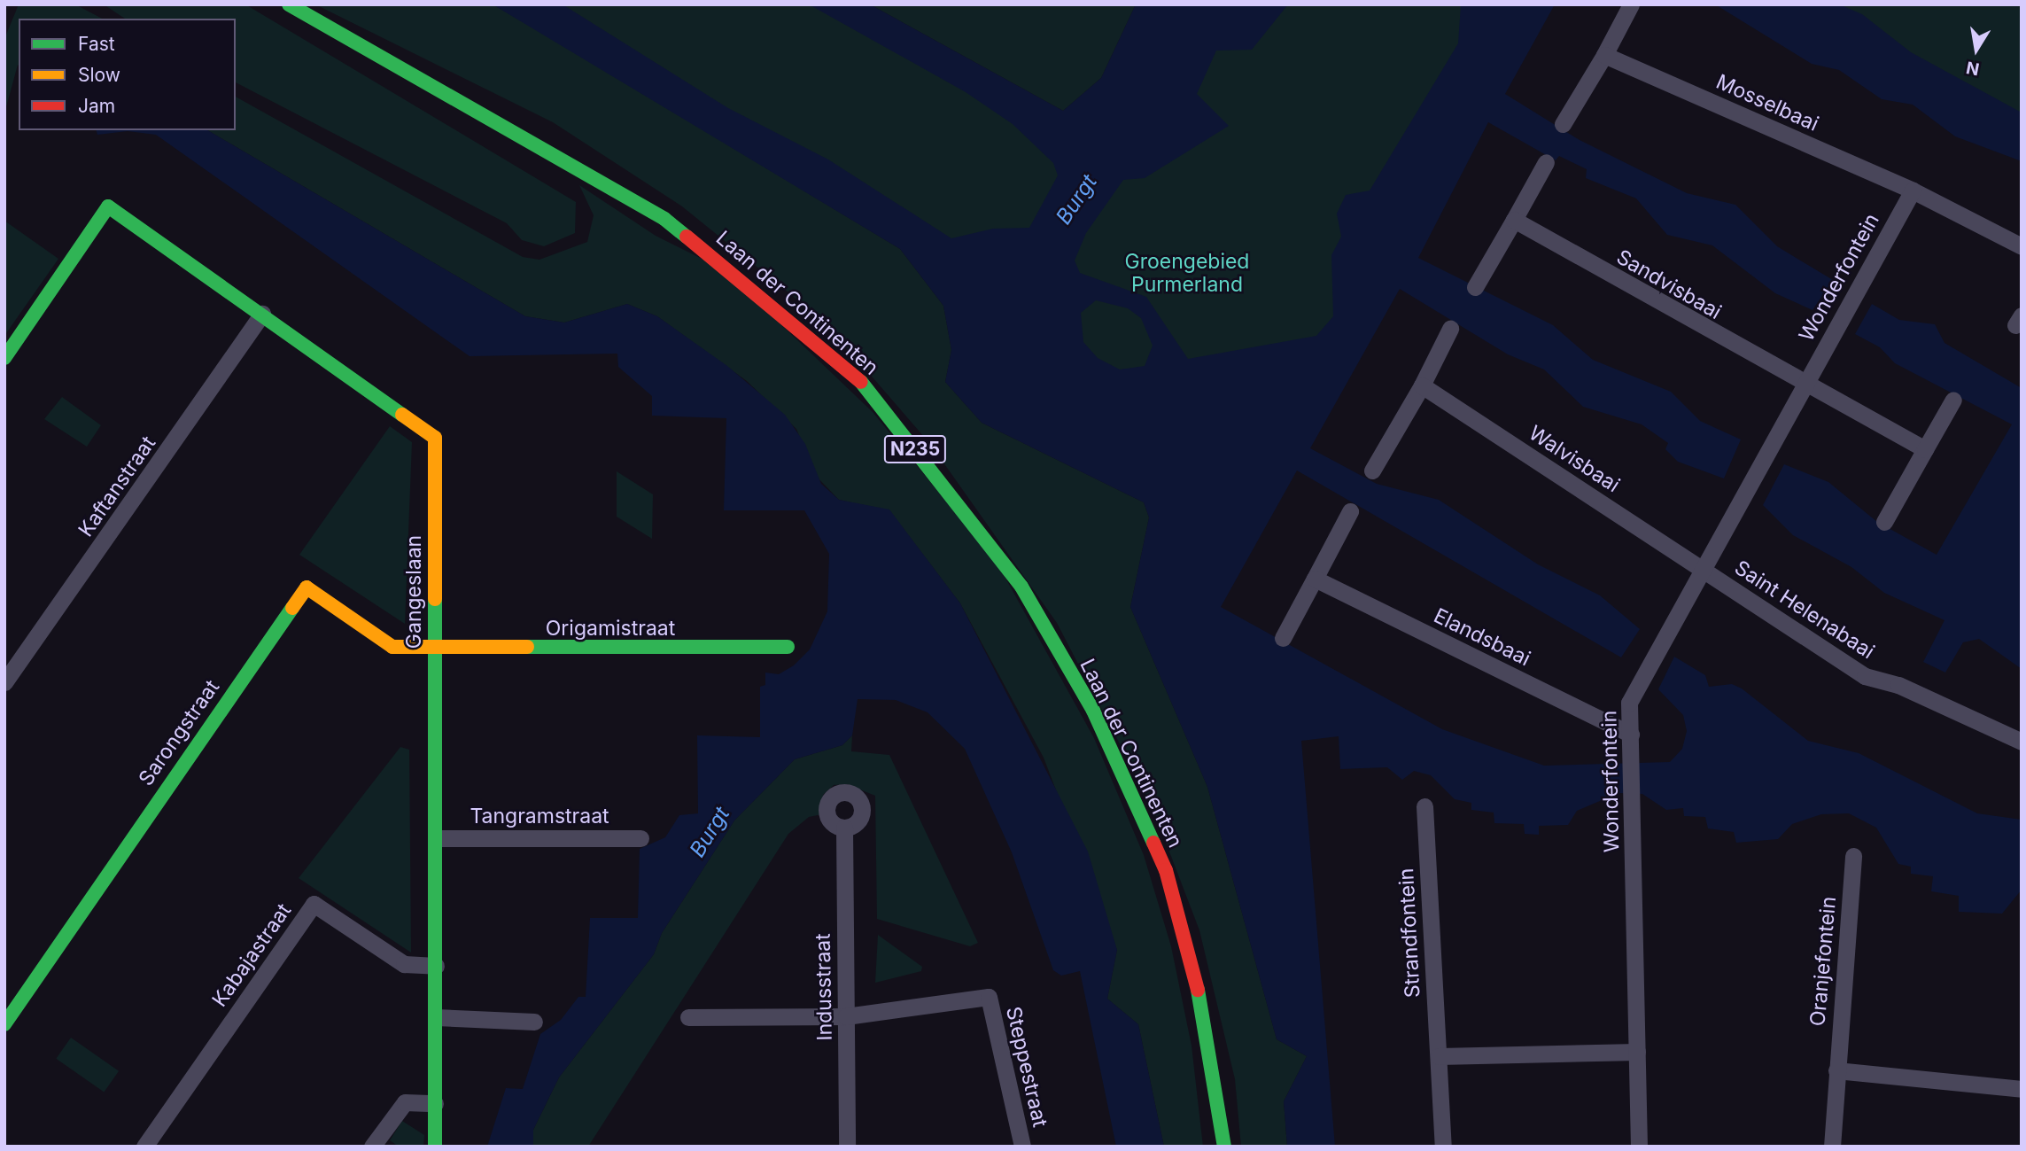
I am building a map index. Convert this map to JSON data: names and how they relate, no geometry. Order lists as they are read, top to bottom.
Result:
{
  "streets": {
    "street": [
      "Mosselbaai",
      "Wonderfontein",
      "Sandvisbaai",
      "Laan der Continenten",
      "N235",
      "Walvisbaai",
      "Kaftanstraat",
      "Gangeslaan",
      "Saint Helenabaai",
      "Origamistraat",
      "Elandsbaai",
      "Sarongstraat",
      "Tangramstraat",
      "Strandfontein",
      "Kabajastraat",
      "Oranjefontein",
      "Indusstraat",
      "Steppestraat"
    ]
  },
  "crossings": [
    ["Mosselbaai", "Wonderfontein"],
    ["Wonderfontein", "Sandvisbaai"],
    ["Wonderfontein", "Walvisbaai"],
    ["Wonderfontein", "Saint Helenabaai"],
    ["Wonderfontein", "Elandsbaai"],
    ["Walvisbaai", "Saint Helenabaai"],
    ["Kaftanstraat", "Gangeslaan"],
    ["Gangeslaan", "Origamistraat"],
    ["Gangeslaan", "Sarongstraat"],
    ["Gangeslaan", "Tangramstraat"],
    ["Gangeslaan", "Kabajastraat"],
    ["Origamistraat", "Sarongstraat"],
    ["Indusstraat", "Steppestraat"]
  ],
  "water": ["Burgt"],
  "parks": ["Groengebied Purmerland"],
  "legend": ["Fast", "Slow", "Jam"],
  "north": "bottom"
}
